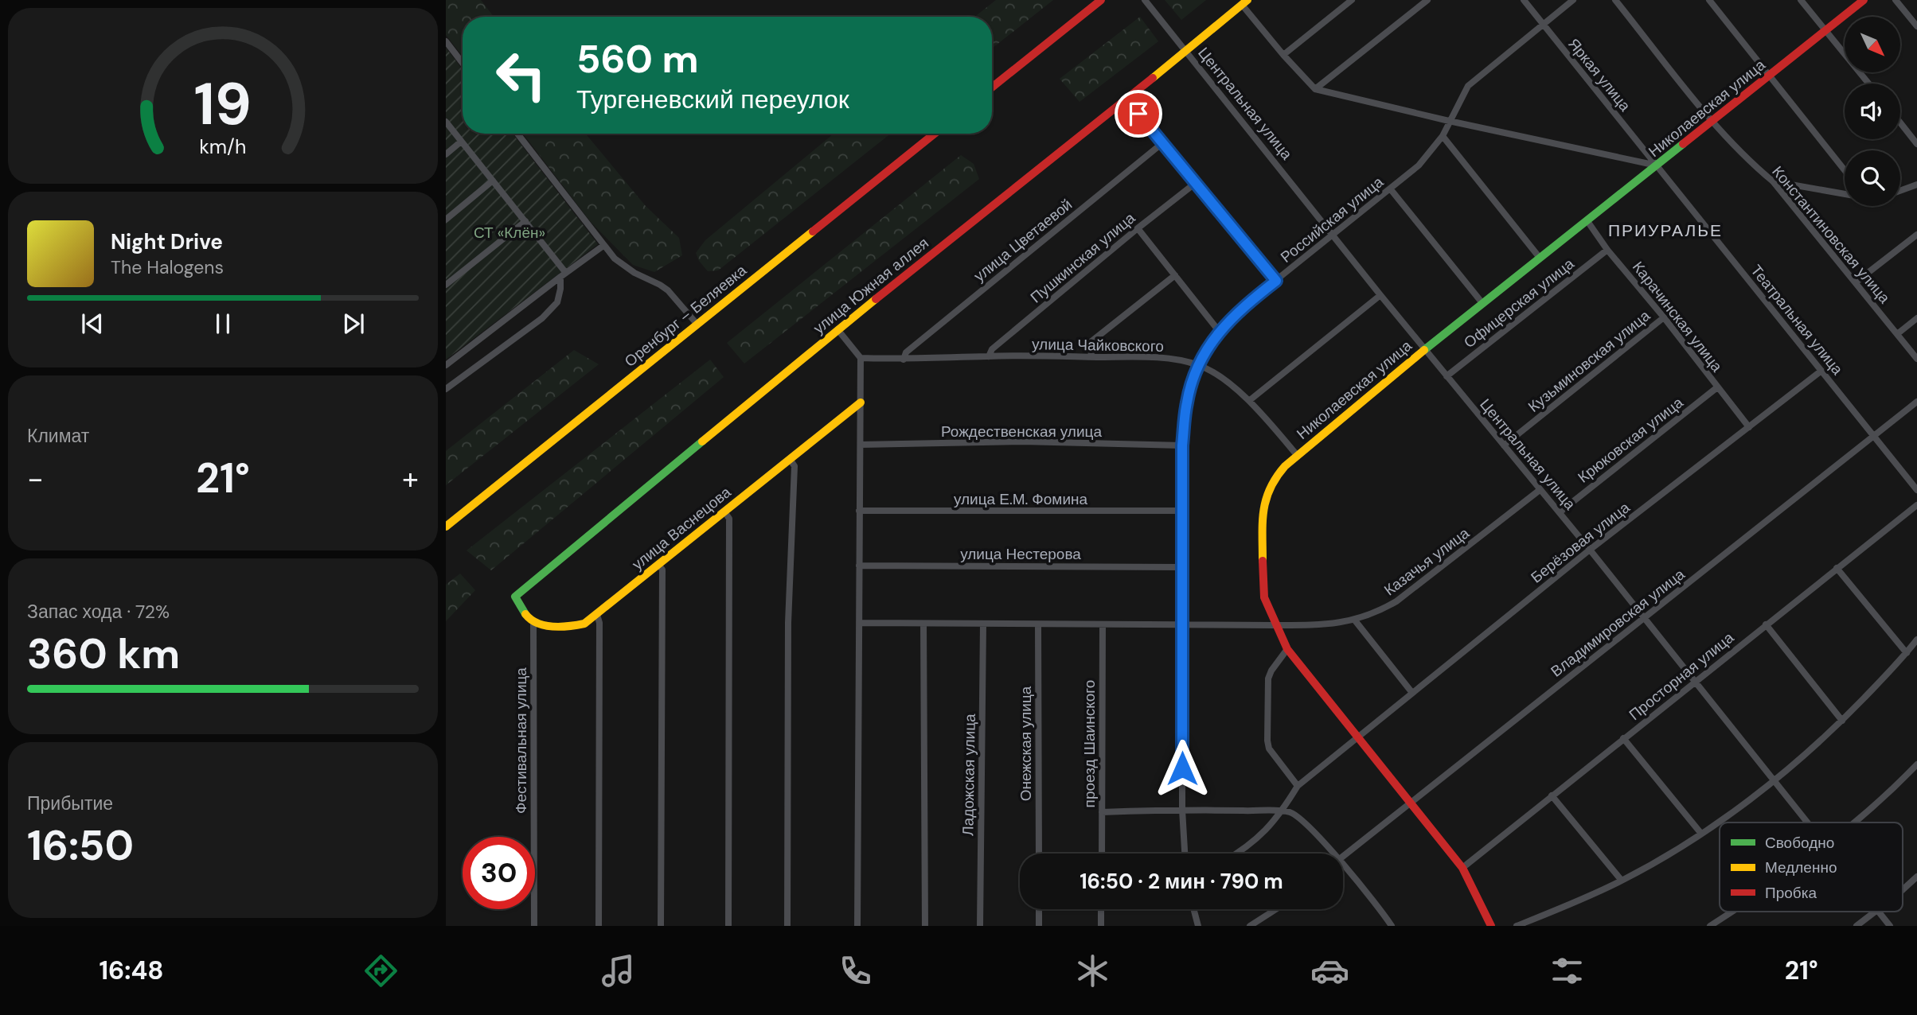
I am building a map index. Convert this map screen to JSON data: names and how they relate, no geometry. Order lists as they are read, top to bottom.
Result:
{
  "streets": {
    "street": [
      "Яркая улица",
      "Центральная улица",
      "Николаевская улица",
      "Российская улица",
      "Константиновская улица",
      "улица Цветаевой",
      "Пушкинская улица",
      "улица Южная аллея",
      "Офицерская улица",
      "Оренбург – Беляевка",
      "Карачинская улица",
      "Театральная улица",
      "улица Чайковского",
      "Кузьминовская улица",
      "Рождественская улица",
      "Крюковская улица",
      "улица Е.М. Фомина",
      "улица Васнецова",
      "Берёзовая улица",
      "улица Нестерова",
      "Казачья улица",
      "Владимировская улица",
      "Просторная улица",
      "Фестивальная улица",
      "Онежская улица",
      "проезд Шаинского",
      "Ладожская улица"
    ]
  },
  "crossings": [
    ["Яркая улица", "Николаевская улица"],
    ["Яркая улица", "Российская улица"],
    ["Яркая улица", "Театральная улица"],
    ["Центральная улица", "Николаевская улица"],
    ["Центральная улица", "Российская улица"],
    ["Центральная улица", "улица Южная аллея"],
    ["Центральная улица", "Офицерская улица"],
    ["Центральная улица", "Кузьминовская улица"],
    ["Центральная улица", "Крюковская улица"],
    ["Центральная улица", "Берёзовая улица"],
    ["Центральная улица", "Казачья улица"],
    ["Центральная улица", "Владимировская улица"],
    ["Центральная улица", "Просторная улица"],
    ["Николаевская улица", "Константиновская улица"],
    ["Николаевская улица", "Карачинская улица"],
    ["Николаевская улица", "Театральная улица"],
    ["Николаевская улица", "улица Чайковского"],
    ["Николаевская улица", "Берёзовая улица"],
    ["Николаевская улица", "Казачья улица"],
    ["Николаевская улица", "Владимировская улица"],
    ["Николаевская улица", "Просторная улица"],
    ["Российская улица", "улица Чайковского"],
    ["Российская улица", "Рождественская улица"],
    ["Российская улица", "улица Е.М. Фомина"],
    ["Российская улица", "улица Нестерова"],
    ["Российская улица", "Казачья улица"],
    ["улица Цветаевой", "улица Чайковского"],
    ["Пушкинская улица", "улица Чайковского"],
    ["улица Южная аллея", "улица Васнецова"],
    ["улица Южная аллея", "Фестивальная улица"],
    ["Офицерская улица", "Карачинская улица"],
    ["Карачинская улица", "Кузьминовская улица"],
    ["Карачинская улица", "Крюковская улица"],
    ["Карачинская улица", "Берёзовая улица"],
    ["Театральная улица", "Берёзовая улица"],
    ["Театральная улица", "Владимировская улица"],
    ["улица Васнецова", "Фестивальная улица"]
  ],
  "districts": ["ПРИУРАЛЬЕ"],
  "parks": ["СТ «Клён»"],
  "legend": ["Свободно", "Медленно", "Пробка"],
  "north": "bottom right",
  "page": {
    "turn": ["560 m", "Тургеневский переулок"],
    "song": ["Night Drive", "The Halogens"],
    "tile": [
      "Климат",
      ["Запас хода · 72%", "360 km"],
      ["Прибытие", "16:50"]
    ],
    "heat": ["−", "21°", "+"],
    "limit": "30",
    "trip": "16:50 · 2 мин · 790 m",
    "tabs": ["16:48", "21°"],
    "gauge": ["19", "km/h"]
  }
}
